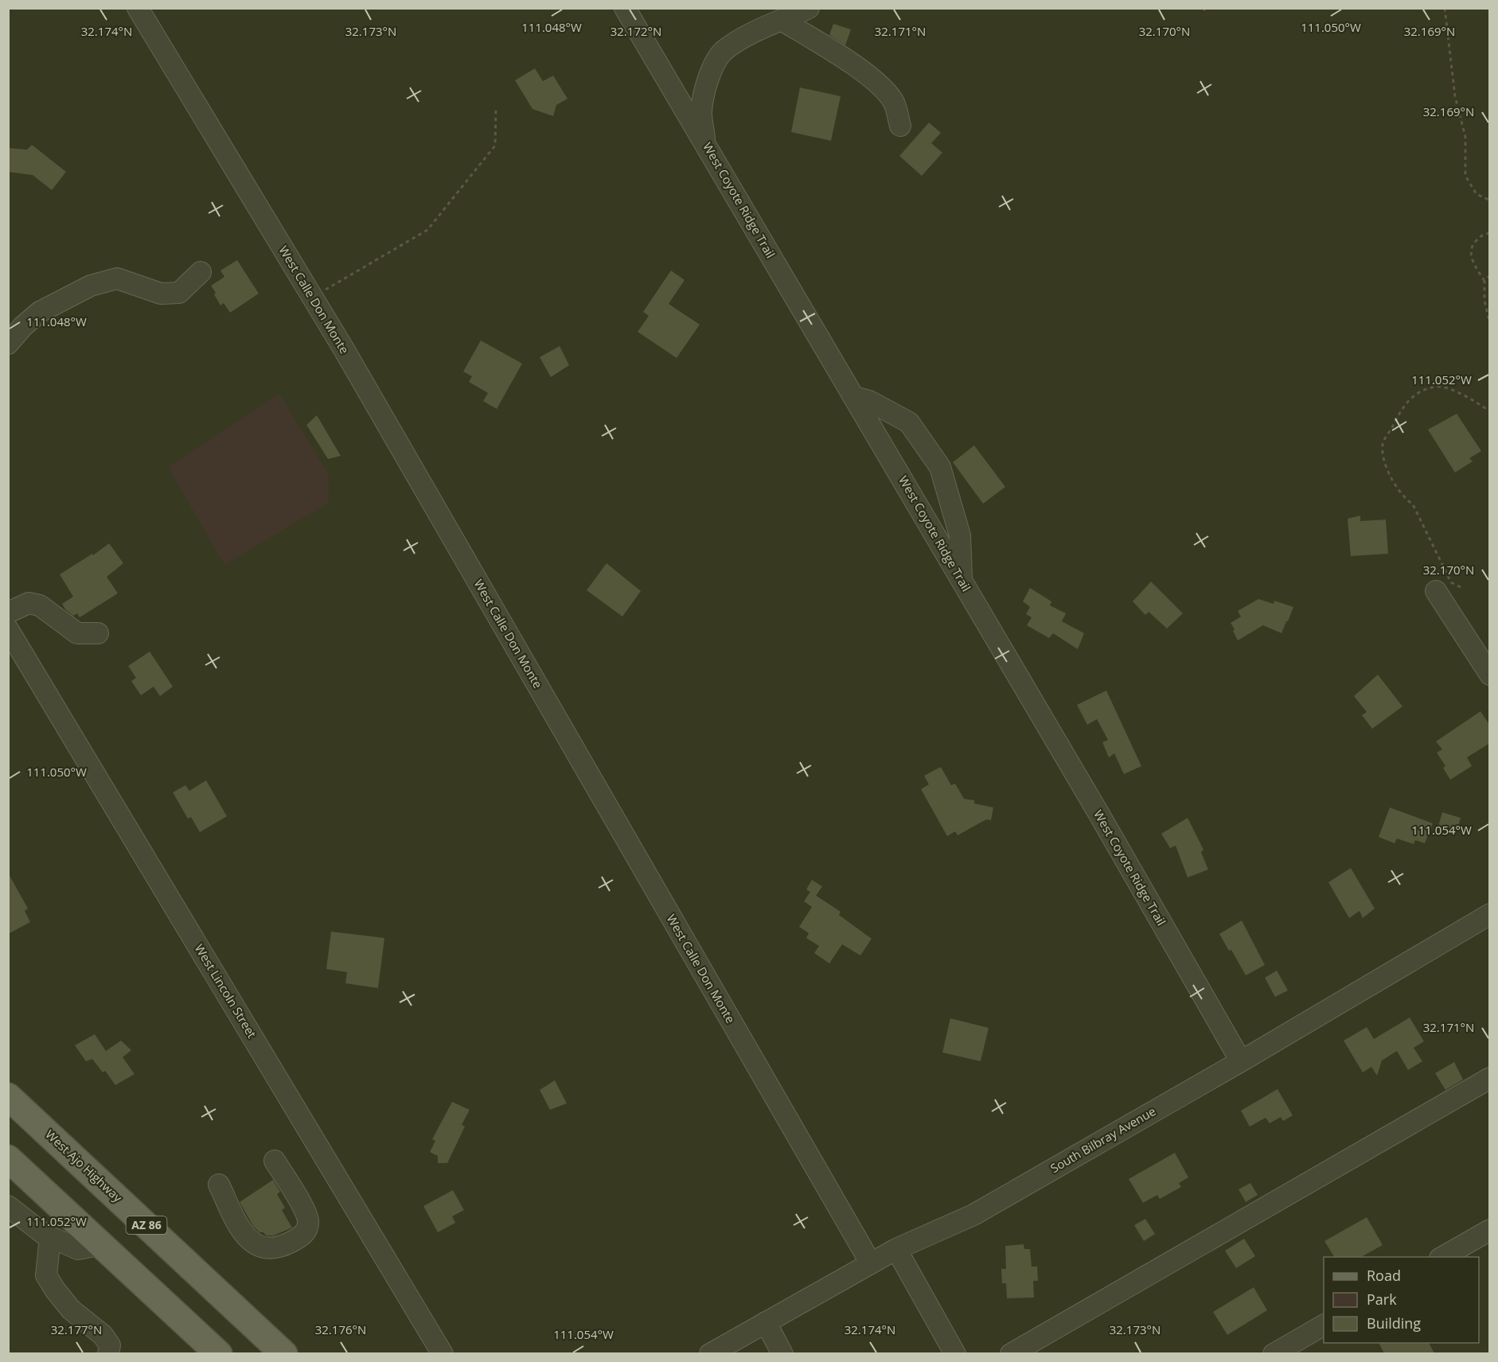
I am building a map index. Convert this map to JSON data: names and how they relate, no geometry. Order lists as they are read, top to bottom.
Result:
{
  "streets": {
    "main road": ["West Ajo Highway", "AZ 86"],
    "street": [
      "West Coyote Ridge Trail",
      "West Calle Don Monte",
      "West Lincoln Street",
      "South Bilbray Avenue"
    ]
  },
  "crossings": [
    ["West Coyote Ridge Trail", "South Bilbray Avenue"],
    ["West Calle Don Monte", "South Bilbray Avenue"]
  ],
  "legend": ["Road", "Park", "Building"],
  "coordinates": [
    "111.048°W",
    "111.050°W",
    "32.174°N",
    "32.173°N",
    "32.171°N",
    "32.172°N",
    "32.170°N",
    "32.169°N",
    "111.052°W",
    "111.054°W",
    "32.177°N",
    "32.176°N"
  ]
}
